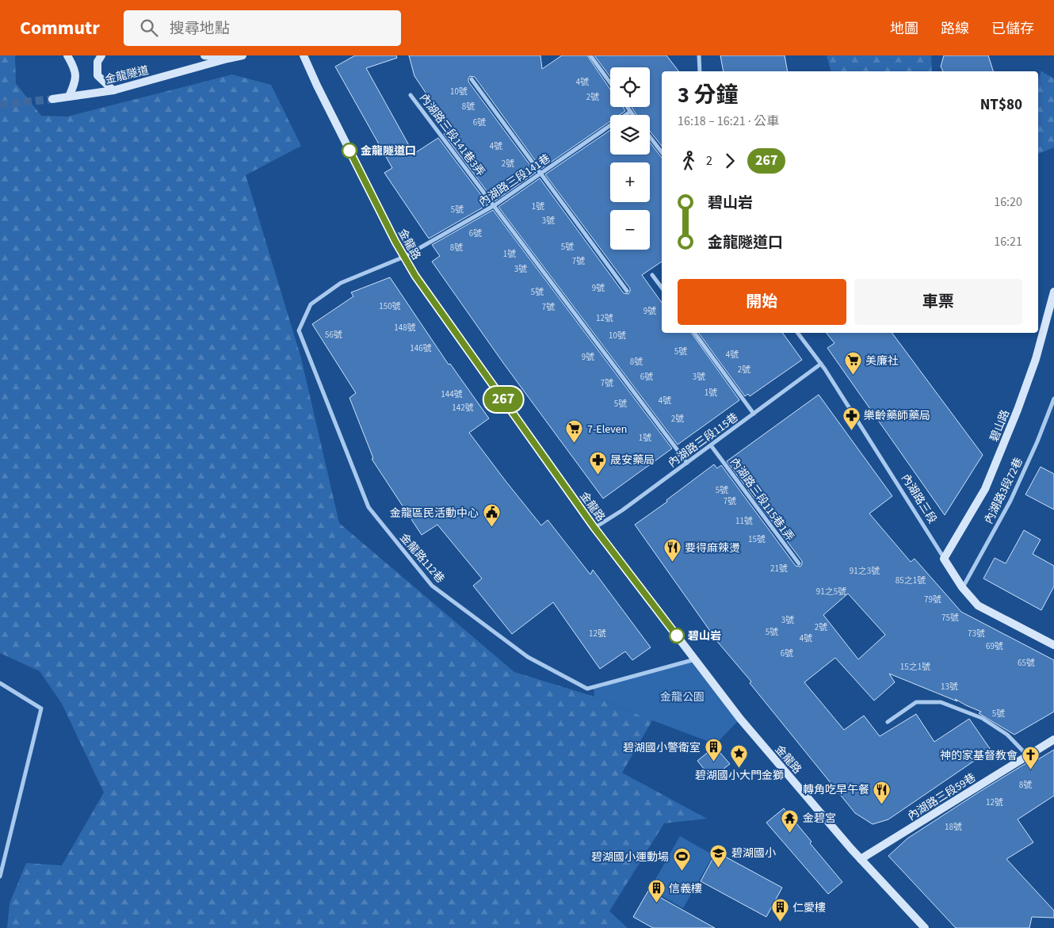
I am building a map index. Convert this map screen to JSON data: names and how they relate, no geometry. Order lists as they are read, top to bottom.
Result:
{
  "streets": {
    "street": [
      "金龍隧道",
      "內湖路三段141巷3弄",
      "內湖路三段141巷",
      "金龍路",
      "碧山路",
      "內湖路三段115巷",
      "內湖路3段72巷",
      "內湖路三段",
      "內湖路三段115巷1弄",
      "金龍路112巷",
      "內湖路三段59巷"
    ]
  },
  "crossings": [
    ["內湖路三段141巷3弄", "內湖路三段141巷"],
    ["內湖路三段141巷3弄", "內湖路三段115巷"],
    ["內湖路三段141巷", "金龍路"],
    ["內湖路三段141巷", "金龍路112巷"],
    ["金龍路", "內湖路三段115巷"],
    ["金龍路", "金龍路112巷"],
    ["金龍路", "內湖路三段59巷"],
    ["碧山路", "內湖路三段"],
    ["內湖路三段115巷", "內湖路三段"],
    ["內湖路三段115巷", "內湖路三段115巷1弄"],
    ["內湖路3段72巷", "內湖路三段"]
  ],
  "parks": ["金龍公園"],
  "places": {
    "other": ["金龍隧道口", "碧山岩"],
    "supermarket": ["美廉社", "7-Eleven"],
    "pharmacy": ["樂齡藥師藥局", "晟安藥局"],
    "public building": ["金龍區民活動中心"],
    "restaurant": ["要得麻辣燙", "轉角吃早午餐"],
    "building": ["碧湖國小警衛室", "信義樓", "仁愛樓"],
    "place": ["碧湖國小大門金獅"],
    "church": ["神的家基督教會"],
    "temple": ["金碧宮"],
    "school or university": ["碧湖國小"],
    "sports": ["碧湖國小運動場"]
  },
  "lines": ["bus line 267"],
  "house_numbers": [
    "4號",
    "10號",
    "2號",
    "8號",
    "6號",
    "4號",
    "2號",
    "1號",
    "5號",
    "3號",
    "6號",
    "5號",
    "8號",
    "1號",
    "7號",
    "3號",
    "9號",
    "5號",
    "150號",
    "7號",
    "9號",
    "12號",
    "148號",
    "56號",
    "10號",
    "146號",
    "5號",
    "4號",
    "9號",
    "8號",
    "2號",
    "6號",
    "3號",
    "7號",
    "1號",
    "144號",
    "4號",
    "5號",
    "142號",
    "2號",
    "1號",
    "5號",
    "7號",
    "11號",
    "15號",
    "21號",
    "91之3號",
    "85之1號",
    "91之5號",
    "79號",
    "75號",
    "3號",
    "2號",
    "5號",
    "12號",
    "73號",
    "4號",
    "69號",
    "6號",
    "65號",
    "15之1號",
    "13號",
    "5號",
    "8號",
    "12號",
    "18號"
  ],
  "page": {
    "header": "Commutr",
    "search": "搜尋地點",
    "nav": ["地圖", "路線", "已儲存"],
    "on_map": "267",
    "map_buttons": ["+", "−"],
    "heading": ["3 分鐘", "16:18 – 16:21 · 公車", "NT$80"],
    "legs": ["2", "267"],
    "list": [
      {
        "name": "碧山岩",
        "value": "16:20"
      },
      {
        "name": "金龍隧道口",
        "value": "16:21"
      }
    ],
    "buttons": ["開始", "車票"]
  }
}
